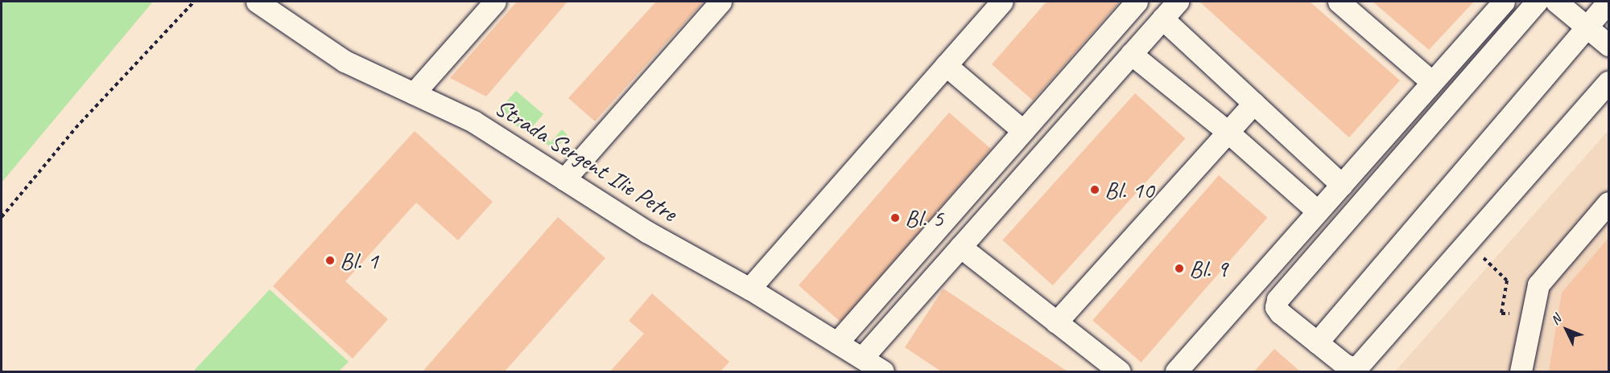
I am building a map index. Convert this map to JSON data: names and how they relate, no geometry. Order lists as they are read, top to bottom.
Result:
{
  "streets": {
    "street": ["Strada Sergent Ilie Petre"]
  },
  "places": [
    "Bl. 10",
    "Bl. 5",
    "Bl. 1",
    "Bl. 9"
  ],
  "north": "top left"
}
